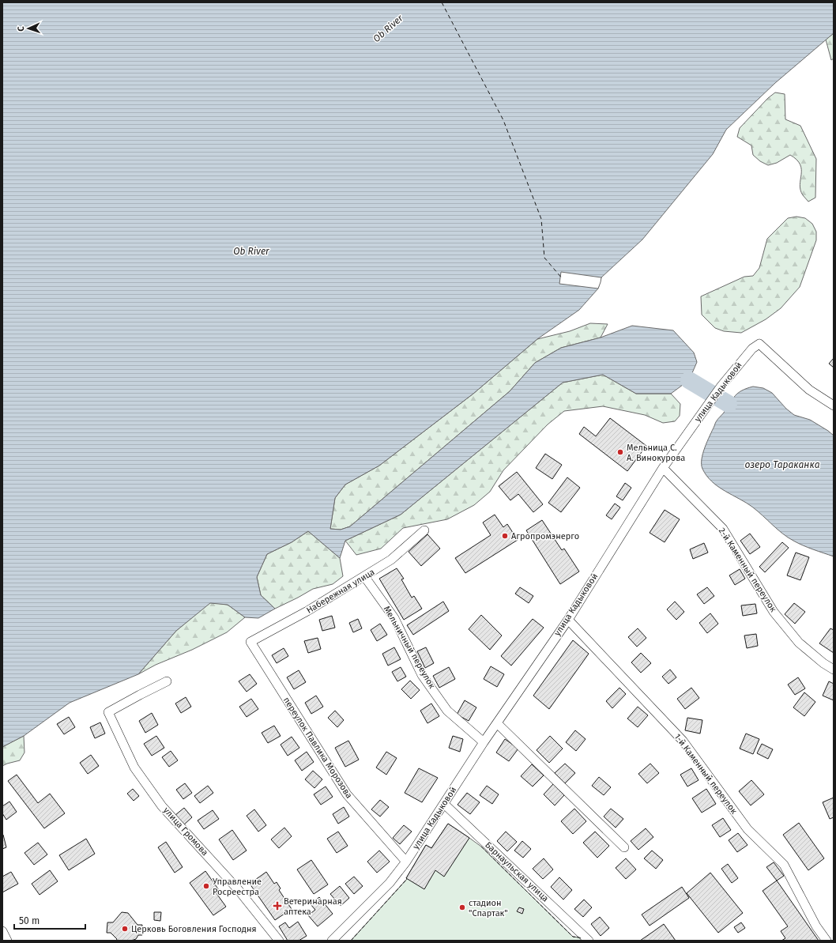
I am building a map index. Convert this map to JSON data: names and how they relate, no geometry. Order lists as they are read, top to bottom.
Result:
{
  "streets": {
    "street": [
      "улица Кадыковой",
      "2-й Каменный переулок",
      "Набережная улица",
      "Мельничный переулок",
      "переулок Павлика Морозова",
      "1-й Каменный переулок",
      "улица Громова",
      "Барнаульская улица"
    ]
  },
  "crossings": [
    ["улица Кадыковой", "2-й Каменный переулок"],
    ["улица Кадыковой", "Мельничный переулок"],
    ["улица Кадыковой", "переулок Павлика Морозова"],
    ["улица Кадыковой", "1-й Каменный переулок"],
    ["улица Кадыковой", "Барнаульская улица"],
    ["Набережная улица", "Мельничный переулок"],
    ["Набережная улица", "переулок Павлика Морозова"]
  ],
  "water": ["Ob River", "озеро Тараканка"],
  "places": {
    "other": [
      "Мельница С. А. Винокурова",
      "Агропромэнерго",
      "Управление Росреестра",
      "стадион \"Спартак\"",
      "Церковь Боговления Господня"
    ],
    "health": ["Ветеринарная аптека"]
  },
  "scale_bar": "50 m",
  "north": "left"
}
